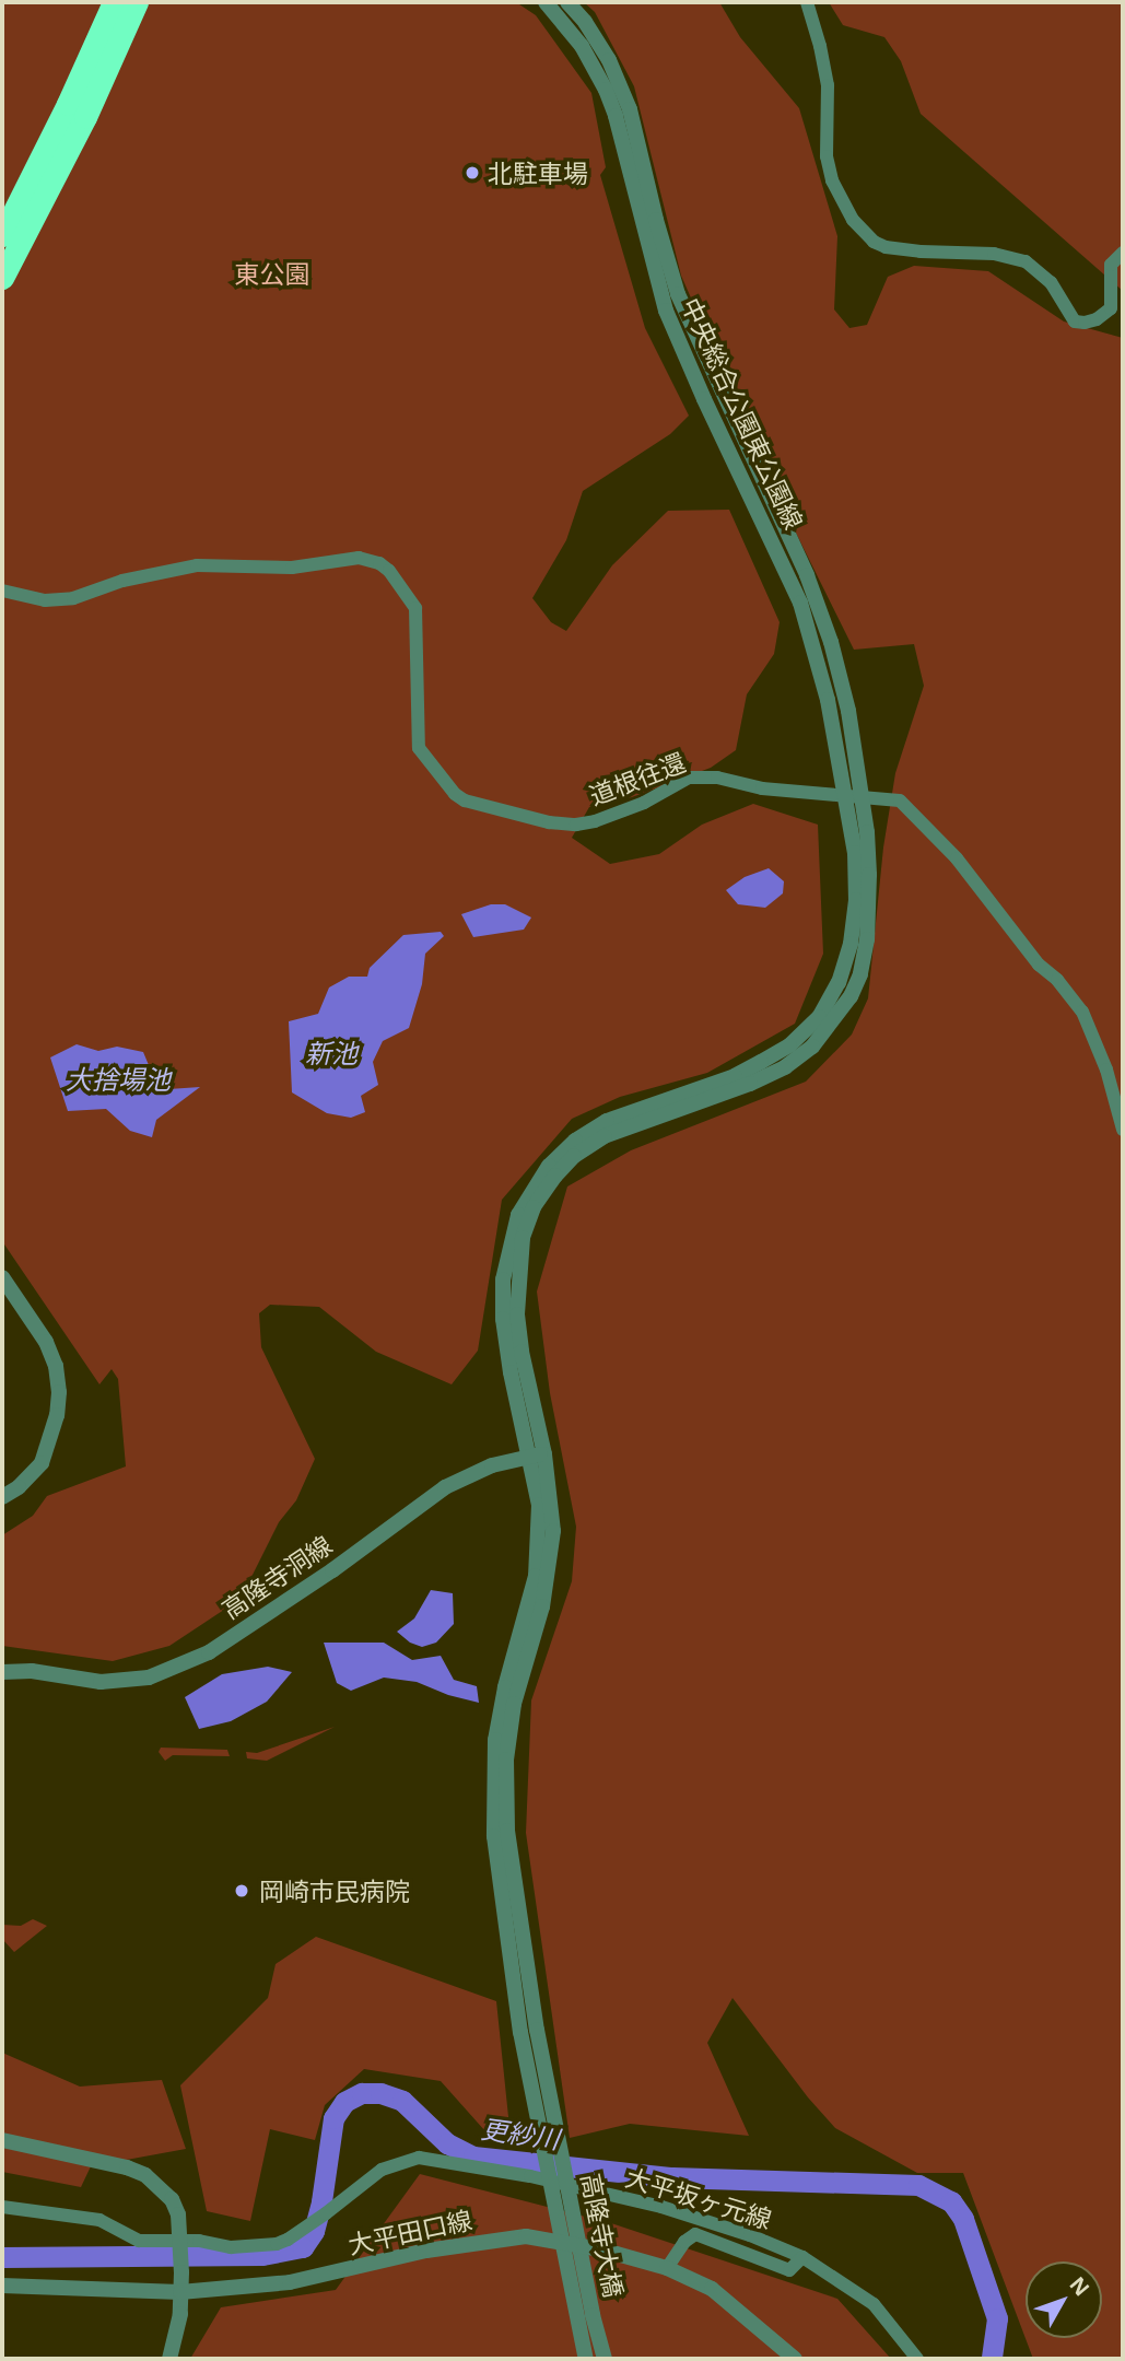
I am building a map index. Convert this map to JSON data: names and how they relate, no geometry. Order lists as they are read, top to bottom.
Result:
{
  "streets": {
    "street": [
      "中央総合公園東公園線",
      "道根往還",
      "高隆寺洞線",
      "大平坂ヶ元線",
      "大平田口線",
      "高隆寺大橋"
    ]
  },
  "crossings": [
    ["中央総合公園東公園線", "高隆寺洞線"],
    ["中央総合公園東公園線", "高隆寺大橋"],
    ["高隆寺洞線", "高隆寺大橋"]
  ],
  "water": ["新池", "大捨場池", "更紗川"],
  "parks": ["東公園"],
  "places": ["北駐車場", "岡崎市民病院"],
  "north": "top right"
}
